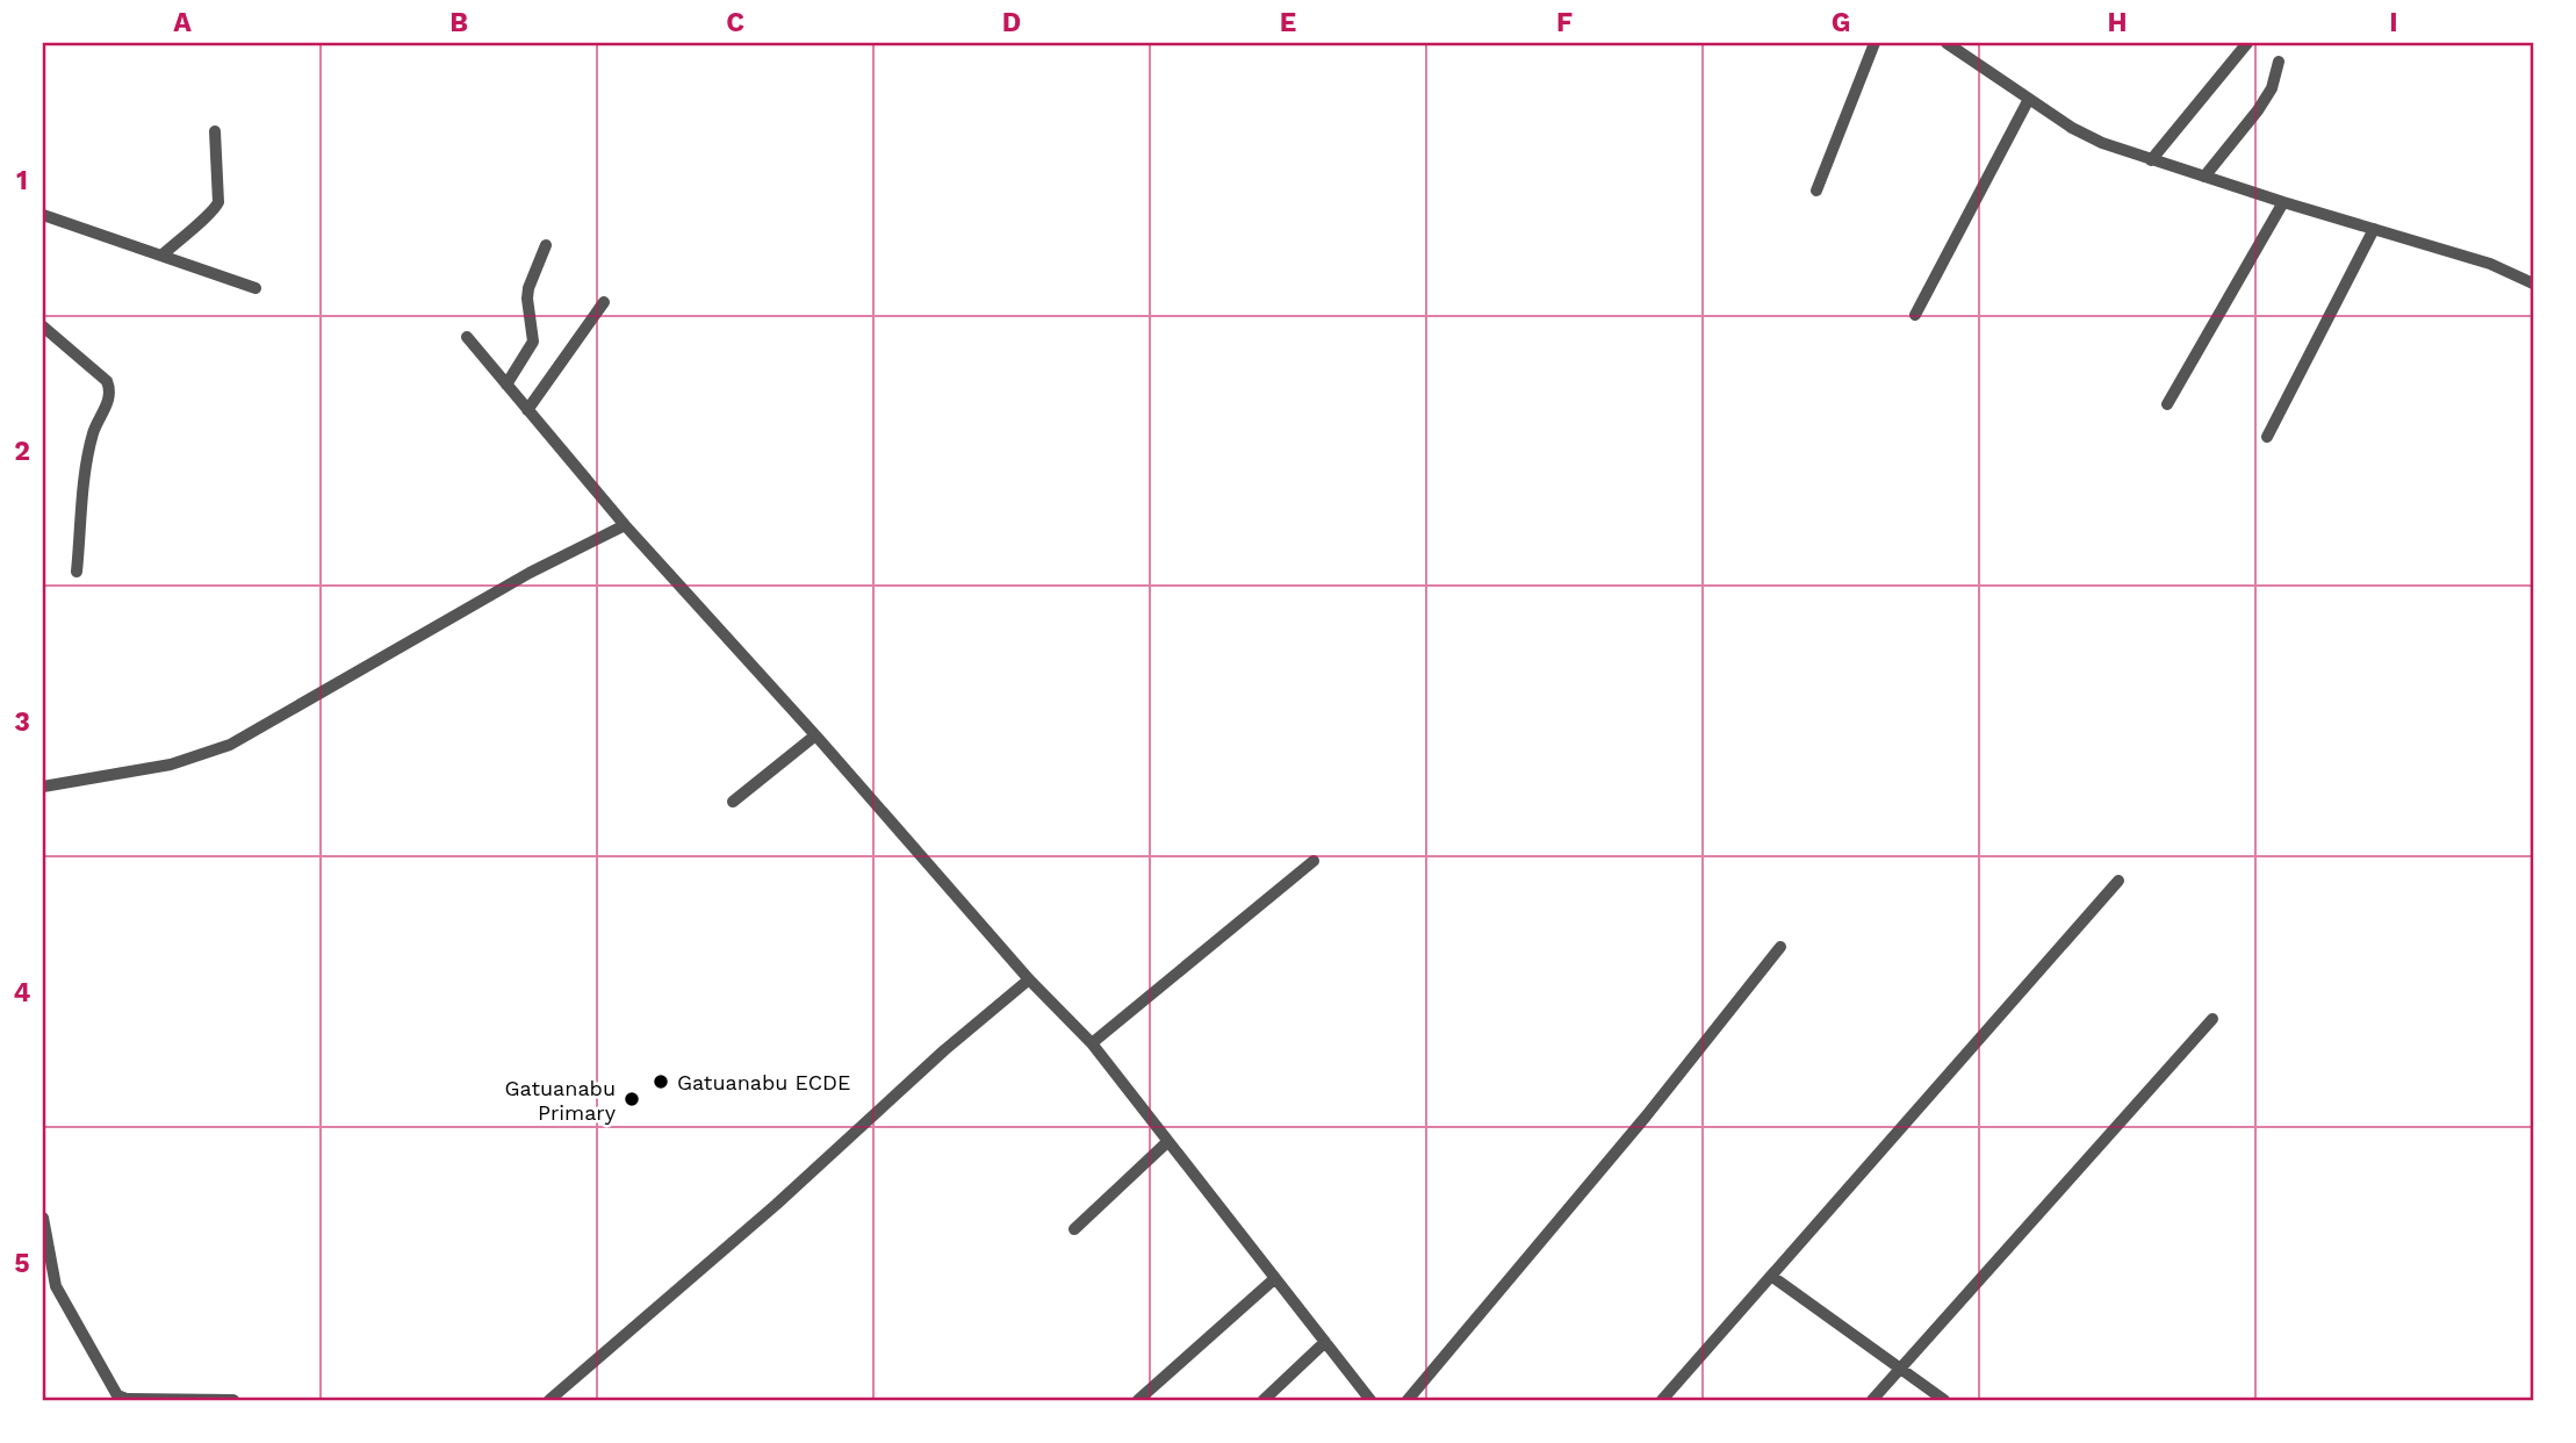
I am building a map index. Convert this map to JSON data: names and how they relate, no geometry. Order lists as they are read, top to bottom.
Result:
{
  "places": ["Gatuanabu ECDE", "Gatuanabu Primary"],
  "grid": {
    "columns": [
      "A",
      "B",
      "C",
      "D",
      "E",
      "F",
      "G",
      "H",
      "I"
    ],
    "rows": [
      "1",
      "2",
      "3",
      "4",
      "5"
    ]
  }
}
